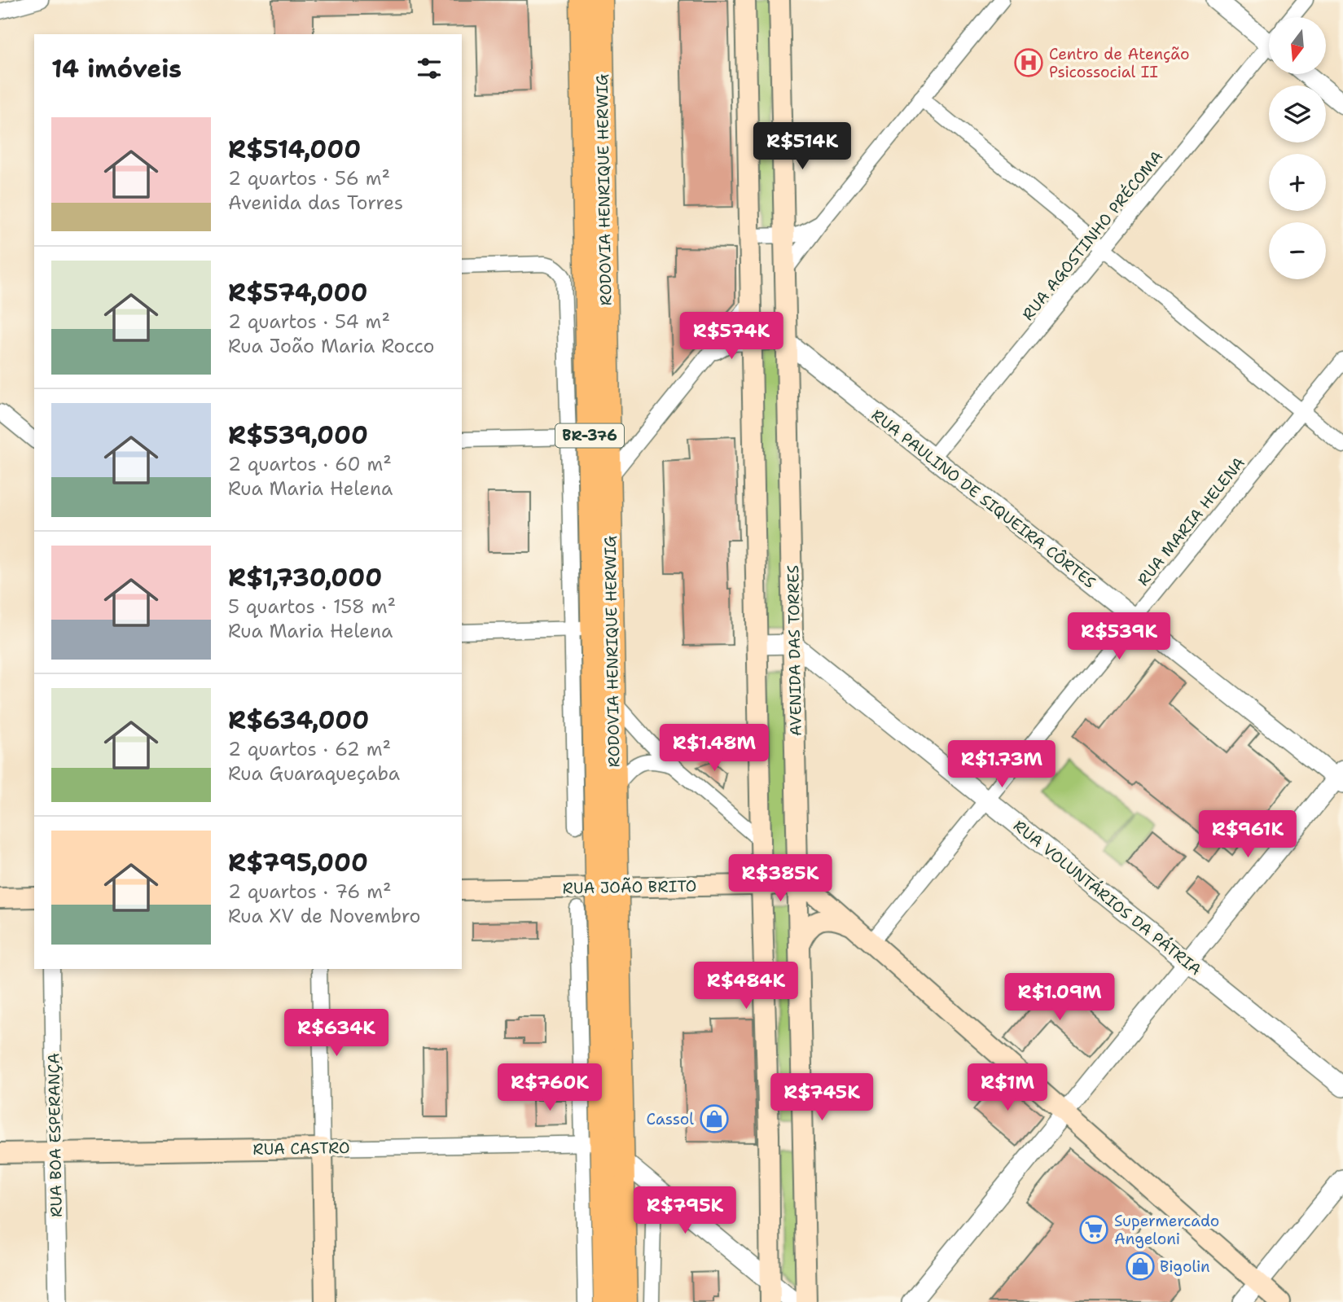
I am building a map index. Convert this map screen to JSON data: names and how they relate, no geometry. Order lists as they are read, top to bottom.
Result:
{
  "streets": {
    "highway": ["RODOVIA HENRIQUE HERWIG", "BR-376"],
    "main road": ["AVENIDA DAS TORRES", "RUA JOÃO BRITO", "RUA CASTRO"],
    "street": [
      "RUA AGOSTINHO PRÉCOMA",
      "RUA PAULINO DE SIQUEIRA CÔRTES",
      "RUA MARIA HELENA",
      "RUA VOLUNTÁRIOS DA PÁTRIA",
      "RUA BOA ESPERANÇA"
    ]
  },
  "crossings": [
    ["RODOVIA HENRIQUE HERWIG", "RUA CASTRO"],
    ["RUA AGOSTINHO PRÉCOMA", "RUA PAULINO DE SIQUEIRA CÔRTES"],
    ["RUA PAULINO DE SIQUEIRA CÔRTES", "RUA MARIA HELENA"],
    ["RUA PAULINO DE SIQUEIRA CÔRTES", "AVENIDA DAS TORRES"],
    ["RUA MARIA HELENA", "RUA VOLUNTÁRIOS DA PÁTRIA"],
    ["AVENIDA DAS TORRES", "RUA JOÃO BRITO"],
    ["AVENIDA DAS TORRES", "RUA VOLUNTÁRIOS DA PÁTRIA"],
    ["RUA BOA ESPERANÇA", "RUA CASTRO"]
  ],
  "places": {
    "hospital": ["Centro de Atenção Psicossocial II"],
    "shop": ["Cassol", "Bigolin"],
    "supermarket": ["Supermercado Angeloni"]
  },
  "north": "bottom",
  "page": {
    "map_buttons": ["+", "−"],
    "heading": "14 imóveis",
    "list": [
      {
        "name": "R$514,000",
        "note": "2 quartos · 56 m² · Avenida das Torres"
      },
      {
        "name": "R$574,000",
        "note": "2 quartos · 54 m² · Rua João Maria Rocco"
      },
      {
        "name": "R$539,000",
        "note": "2 quartos · 60 m² · Rua Maria Helena"
      },
      {
        "name": "R$1,730,000",
        "note": "5 quartos · 158 m² · Rua Maria Helena"
      },
      {
        "name": "R$634,000",
        "note": "2 quartos · 62 m² · Rua Guaraqueçaba"
      },
      {
        "name": "R$795,000",
        "note": "2 quartos · 76 m² · Rua XV de Novembro"
      }
    ],
    "price": [
      "R$514K",
      "R$574K",
      "R$539K",
      "R$1.48M",
      "R$1.73M",
      "R$961K",
      "R$385K",
      "R$484K",
      "R$1.09M",
      "R$634K",
      "R$760K",
      "R$1M",
      "R$745K",
      "R$795K"
    ]
  }
}
